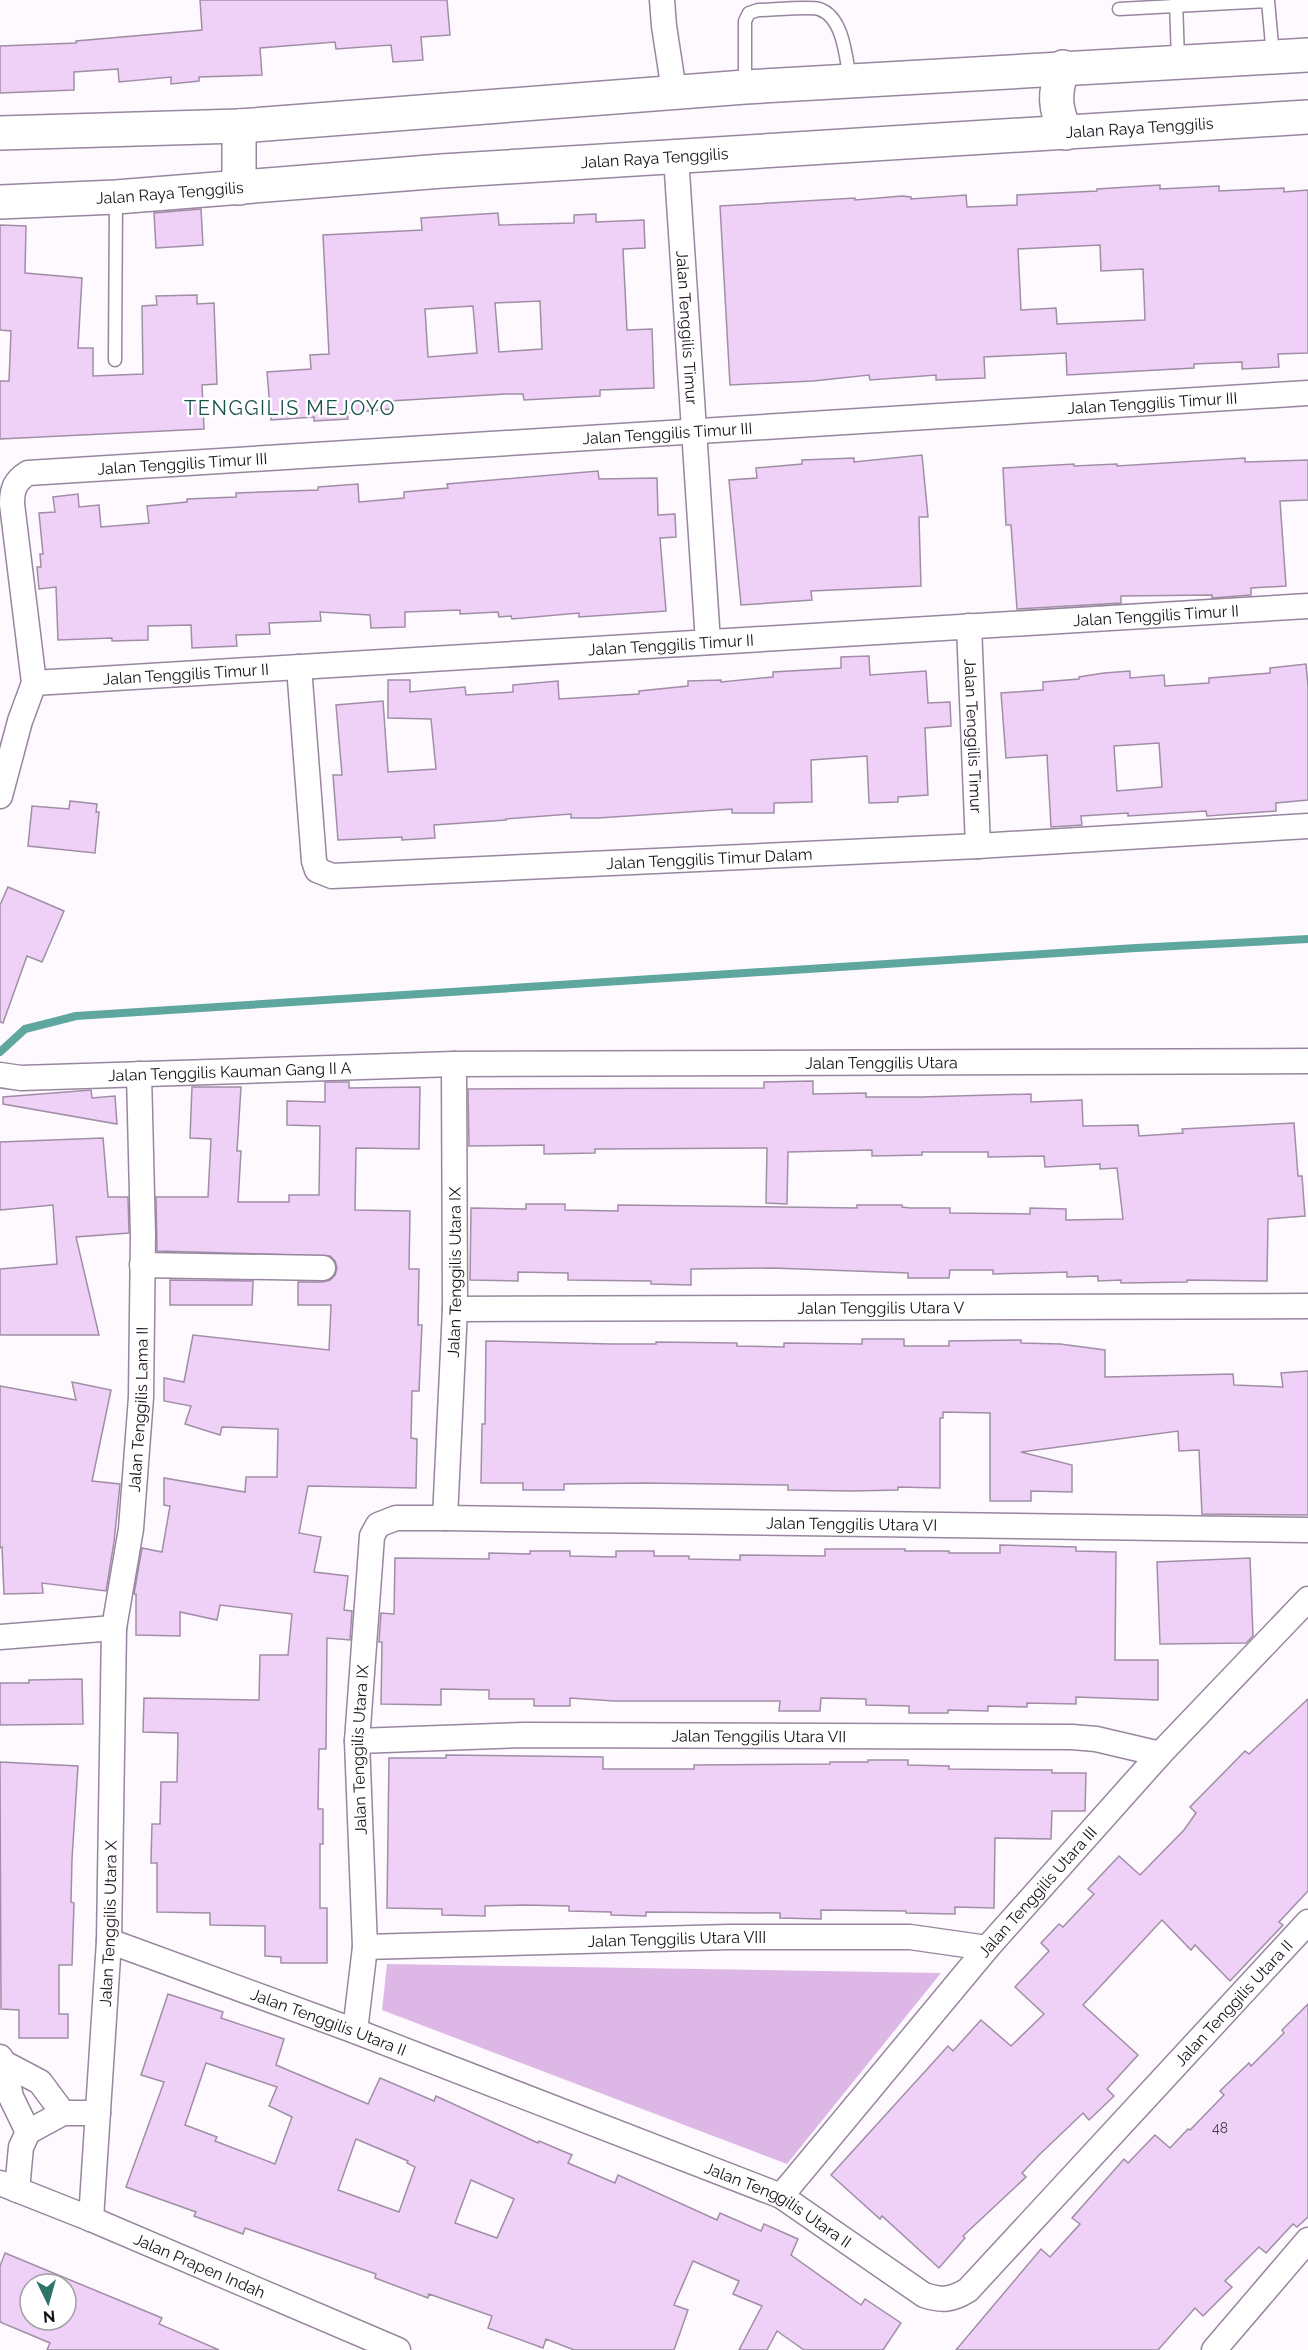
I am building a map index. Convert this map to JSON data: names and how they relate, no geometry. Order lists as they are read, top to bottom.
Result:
{
  "streets": {
    "main road": ["Jalan Raya Tenggilis"],
    "street": [
      "Jalan Tenggilis Timur",
      "Jalan Tenggilis Timur III",
      "Jalan Tenggilis Timur II",
      "Jalan Tenggilis Timur Dalam",
      "Jalan Tenggilis Utara",
      "Jalan Tenggilis Kauman Gang II A",
      "Jalan Tenggilis Utara IX",
      "Jalan Tenggilis Utara V",
      "Jalan Tenggilis Lama II",
      "Jalan Tenggilis Utara VI",
      "Jalan Tenggilis Utara VII",
      "Jalan Tenggilis Utara III",
      "Jalan Tenggilis Utara X",
      "Jalan Tenggilis Utara VIII",
      "Jalan Tenggilis Utara II",
      "Jalan Prapen Indah"
    ]
  },
  "crossings": [
    ["Jalan Raya Tenggilis", "Jalan Tenggilis Timur"],
    ["Jalan Tenggilis Timur", "Jalan Tenggilis Timur III"],
    ["Jalan Tenggilis Timur", "Jalan Tenggilis Timur II"],
    ["Jalan Tenggilis Timur", "Jalan Tenggilis Timur Dalam"],
    ["Jalan Tenggilis Timur III", "Jalan Tenggilis Timur II"],
    ["Jalan Tenggilis Timur II", "Jalan Tenggilis Timur Dalam"],
    ["Jalan Tenggilis Utara", "Jalan Tenggilis Kauman Gang II A"],
    ["Jalan Tenggilis Utara", "Jalan Tenggilis Utara IX"],
    ["Jalan Tenggilis Kauman Gang II A", "Jalan Tenggilis Utara IX"],
    ["Jalan Tenggilis Kauman Gang II A", "Jalan Tenggilis Lama II"],
    ["Jalan Tenggilis Utara IX", "Jalan Tenggilis Utara V"],
    ["Jalan Tenggilis Utara IX", "Jalan Tenggilis Utara VI"],
    ["Jalan Tenggilis Utara IX", "Jalan Tenggilis Utara VII"],
    ["Jalan Tenggilis Utara IX", "Jalan Tenggilis Utara VIII"],
    ["Jalan Tenggilis Utara IX", "Jalan Tenggilis Utara II"],
    ["Jalan Tenggilis Lama II", "Jalan Tenggilis Utara X"],
    ["Jalan Tenggilis Utara VII", "Jalan Tenggilis Utara III"],
    ["Jalan Tenggilis Utara III", "Jalan Tenggilis Utara VIII"],
    ["Jalan Tenggilis Utara III", "Jalan Tenggilis Utara II"],
    ["Jalan Tenggilis Utara X", "Jalan Tenggilis Utara II"],
    ["Jalan Tenggilis Utara X", "Jalan Prapen Indah"]
  ],
  "districts": ["TENGGILIS MEJOYO"],
  "house_numbers": ["48"],
  "north": "bottom"
}
